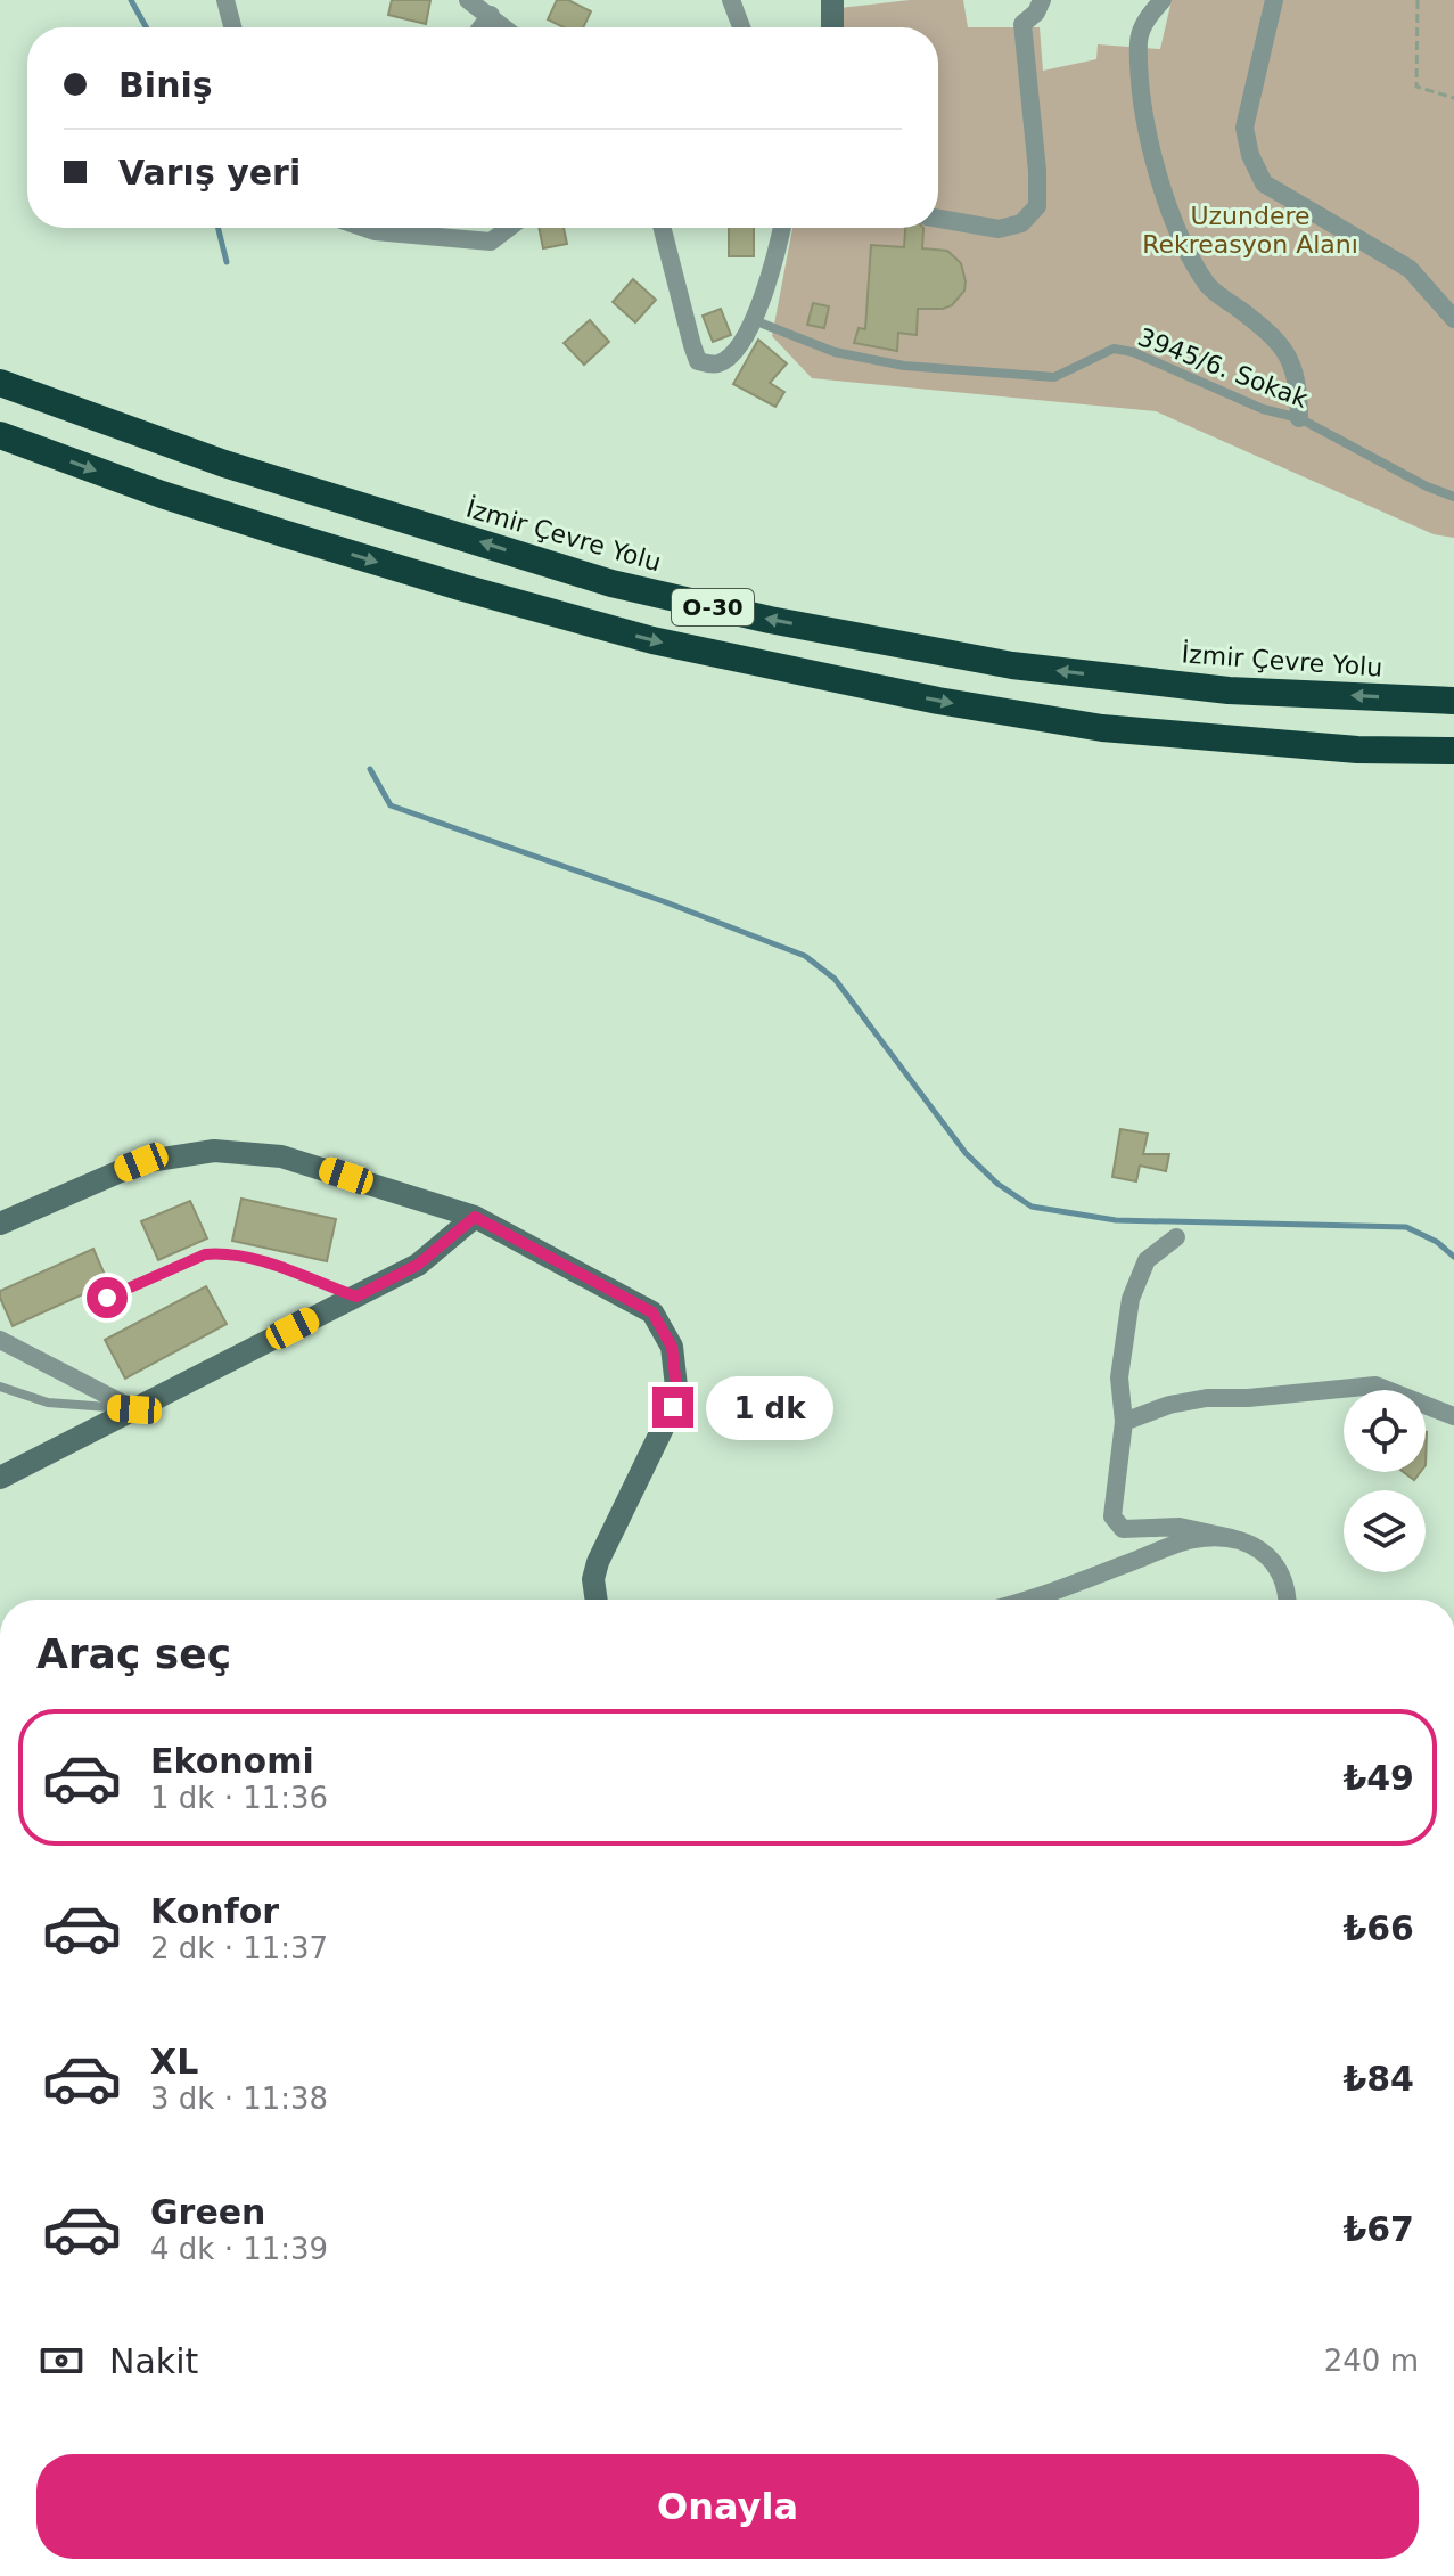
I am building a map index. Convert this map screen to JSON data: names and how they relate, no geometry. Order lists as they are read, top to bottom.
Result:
{
  "streets": {
    "highway": ["İzmir Çevre Yolu", "O-30"],
    "lane": ["3945/6. Sokak"]
  },
  "parks": ["Uzundere Rekreasyon Alanı"],
  "page": {
    "banner": ["Biniş", "Varış yeri"],
    "bubble": "1 dk",
    "heading": "Araç seç",
    "list": [
      {
        "name": "Ekonomi",
        "note": "1 dk · 11:36",
        "value": "₺49"
      },
      {
        "name": "Konfor",
        "note": "2 dk · 11:37",
        "value": "₺66"
      },
      {
        "name": "XL",
        "note": "3 dk · 11:38",
        "value": "₺84"
      },
      {
        "name": "Green",
        "note": "4 dk · 11:39",
        "value": "₺67"
      }
    ],
    "pay": ["Nakit", "240 m"],
    "buttons": "Onayla"
  }
}
